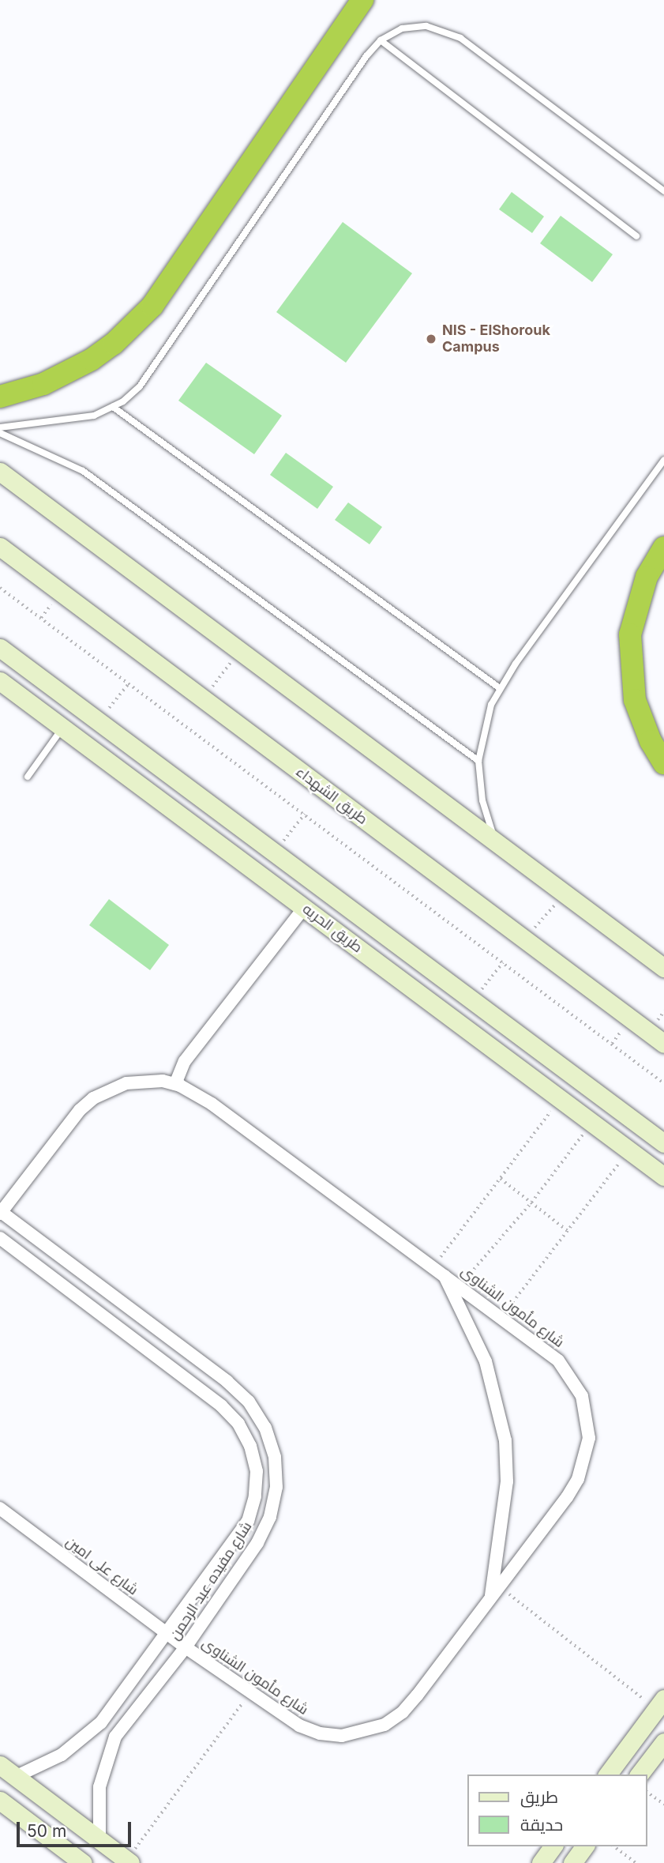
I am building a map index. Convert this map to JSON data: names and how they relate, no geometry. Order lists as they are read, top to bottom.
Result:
{
  "streets": {
    "street": [
      "طريق الشهداء",
      "طريق الحريه",
      "شارع مأمون الشناوى",
      "شارع على امين",
      "شارع مفيده عبد الرحمن"
    ]
  },
  "crossings": [
    ["شارع مأمون الشناوى", "شارع على امين"],
    ["شارع مأمون الشناوى", "شارع مفيده عبد الرحمن"],
    ["شارع على امين", "شارع مفيده عبد الرحمن"]
  ],
  "places": ["NIS - ElShorouk Campus"],
  "legend": ["طريق", "حديقة"],
  "scale_bar": "50 m"
}
